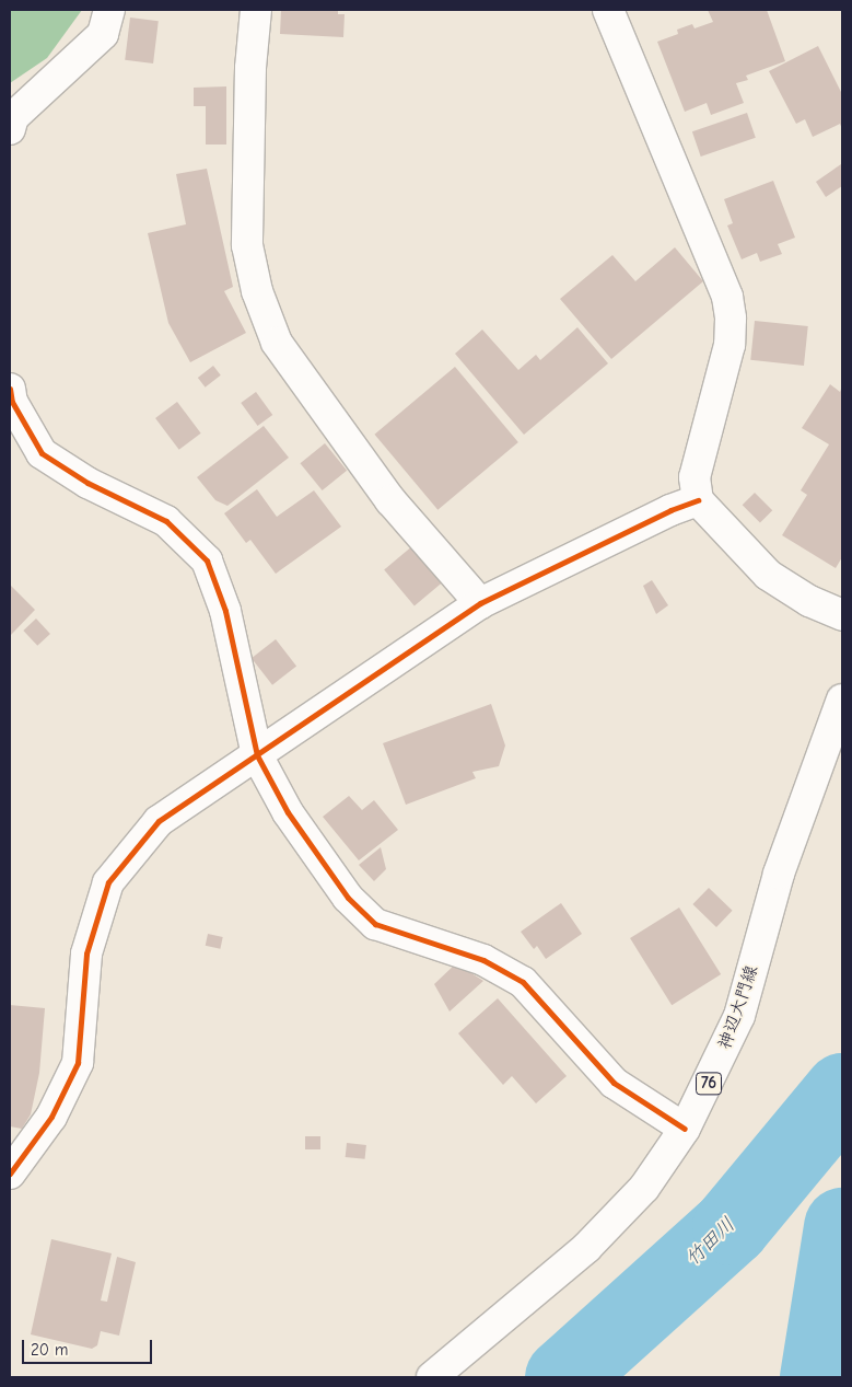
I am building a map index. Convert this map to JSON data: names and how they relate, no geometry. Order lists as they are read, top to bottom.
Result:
{
  "streets": {
    "street": ["神辺大門線", "76"]
  },
  "water": ["竹田川"],
  "scale_bar": "20 m"
}
